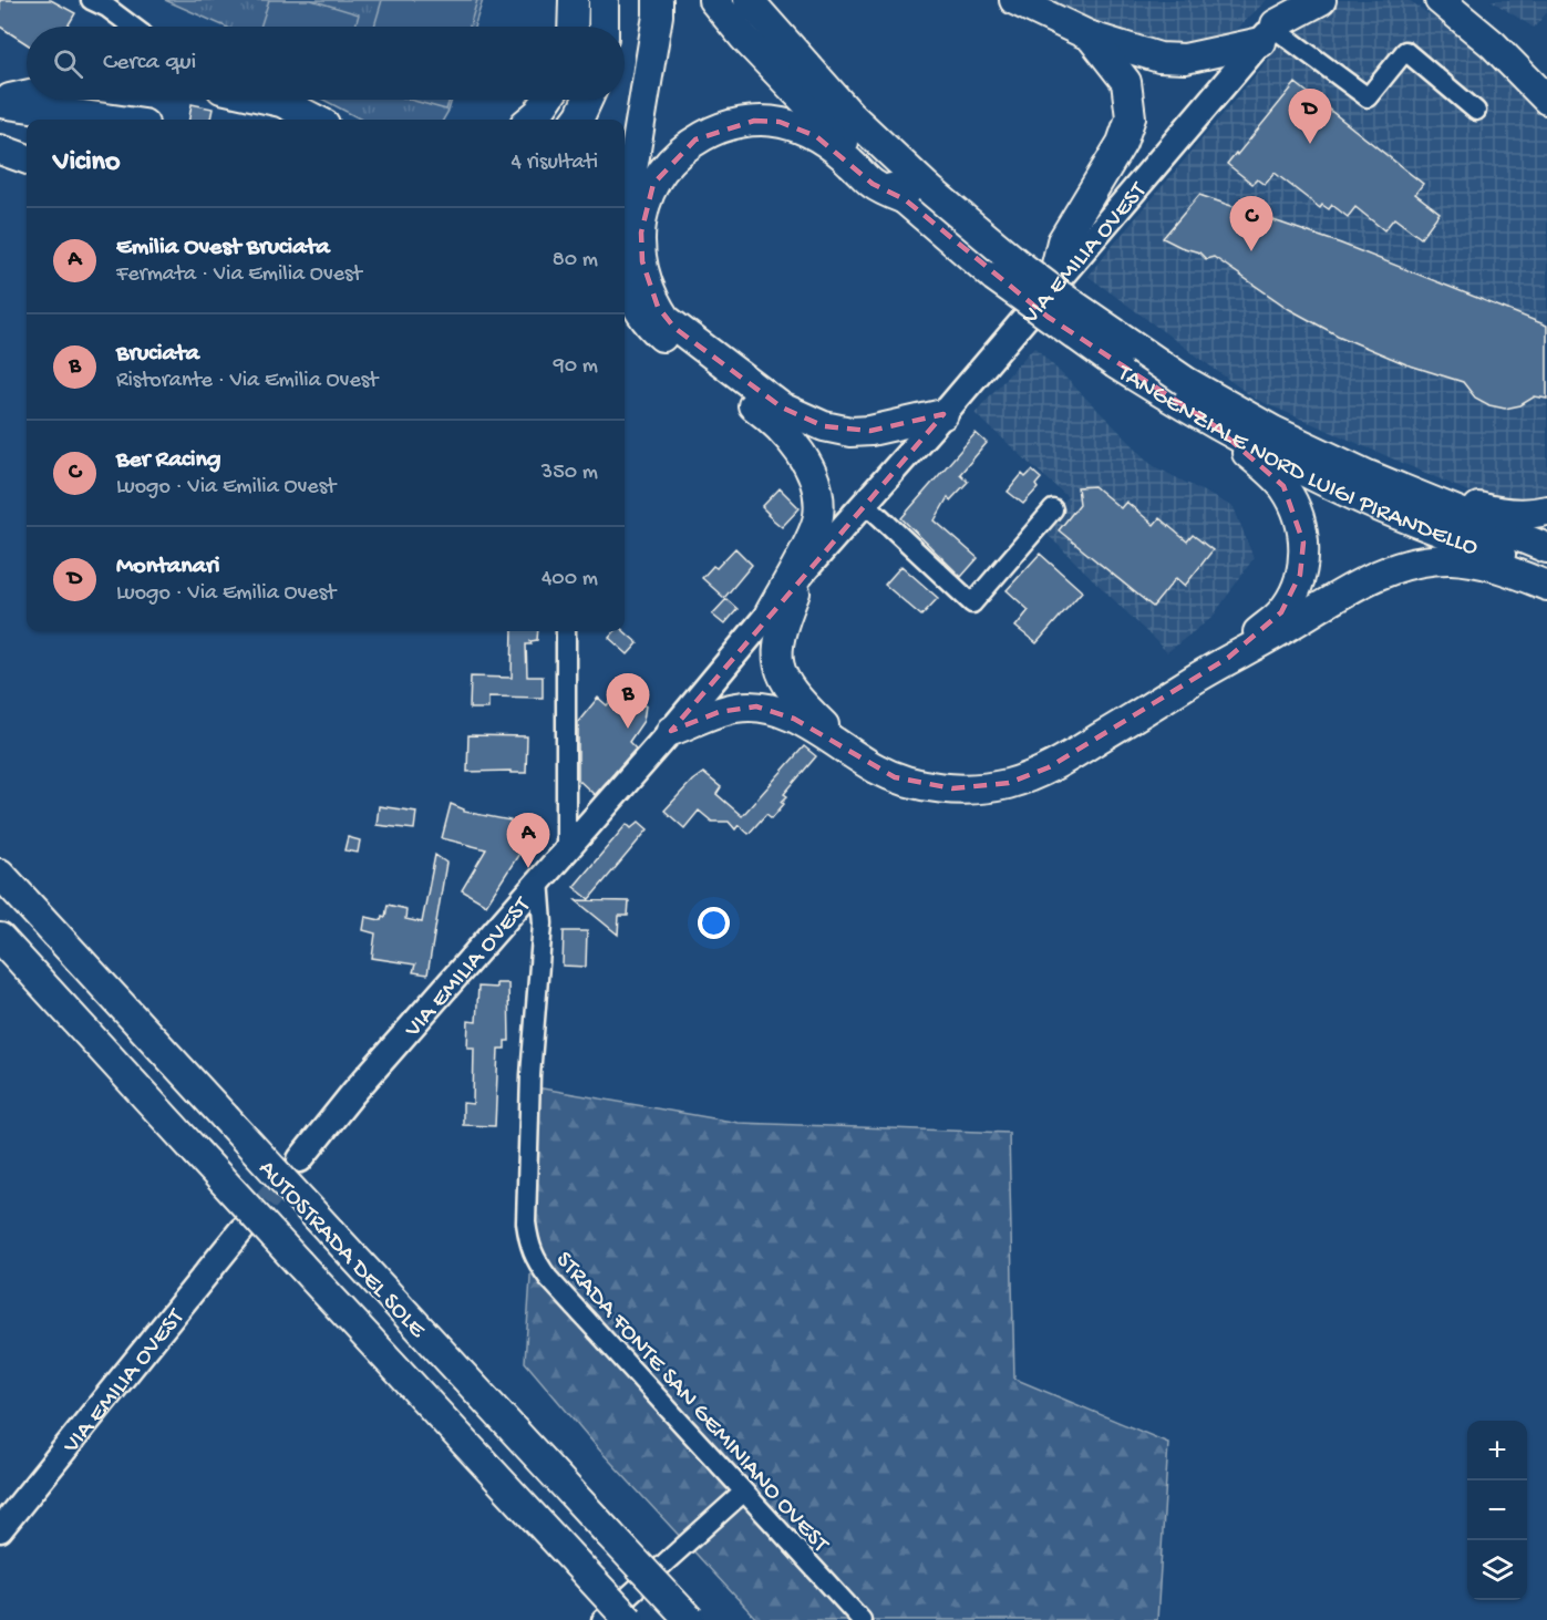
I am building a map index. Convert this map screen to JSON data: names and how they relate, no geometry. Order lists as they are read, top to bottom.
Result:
{
  "streets": {
    "highway": ["TANGENZIALE NORD LUIGI PIRANDELLO", "AUTOSTRADA DEL SOLE"],
    "main road": ["VIA EMILIA OVEST"],
    "street": ["STRADA FONTE SAN GEMINIANO OVEST"]
  },
  "crossings": [
    ["VIA EMILIA OVEST", "STRADA FONTE SAN GEMINIANO OVEST"]
  ],
  "page": {
    "search": "Cerca qui",
    "pins": [
      "D",
      "C",
      "B",
      "A"
    ],
    "heading": ["Vicino", "4 risultati"],
    "list": [
      {
        "mark": "A",
        "name": "Emilia Ovest Bruciata",
        "note": "Fermata · Via Emilia Ovest",
        "value": "80 m"
      },
      {
        "mark": "B",
        "name": "Bruciata",
        "note": "Ristorante · Via Emilia Ovest",
        "value": "90 m"
      },
      {
        "mark": "C",
        "name": "Ber Racing",
        "note": "Luogo · Via Emilia Ovest",
        "value": "350 m"
      },
      {
        "mark": "D",
        "name": "Montanari",
        "note": "Luogo · Via Emilia Ovest",
        "value": "400 m"
      }
    ],
    "map_buttons": ["+", "−"]
  }
}
